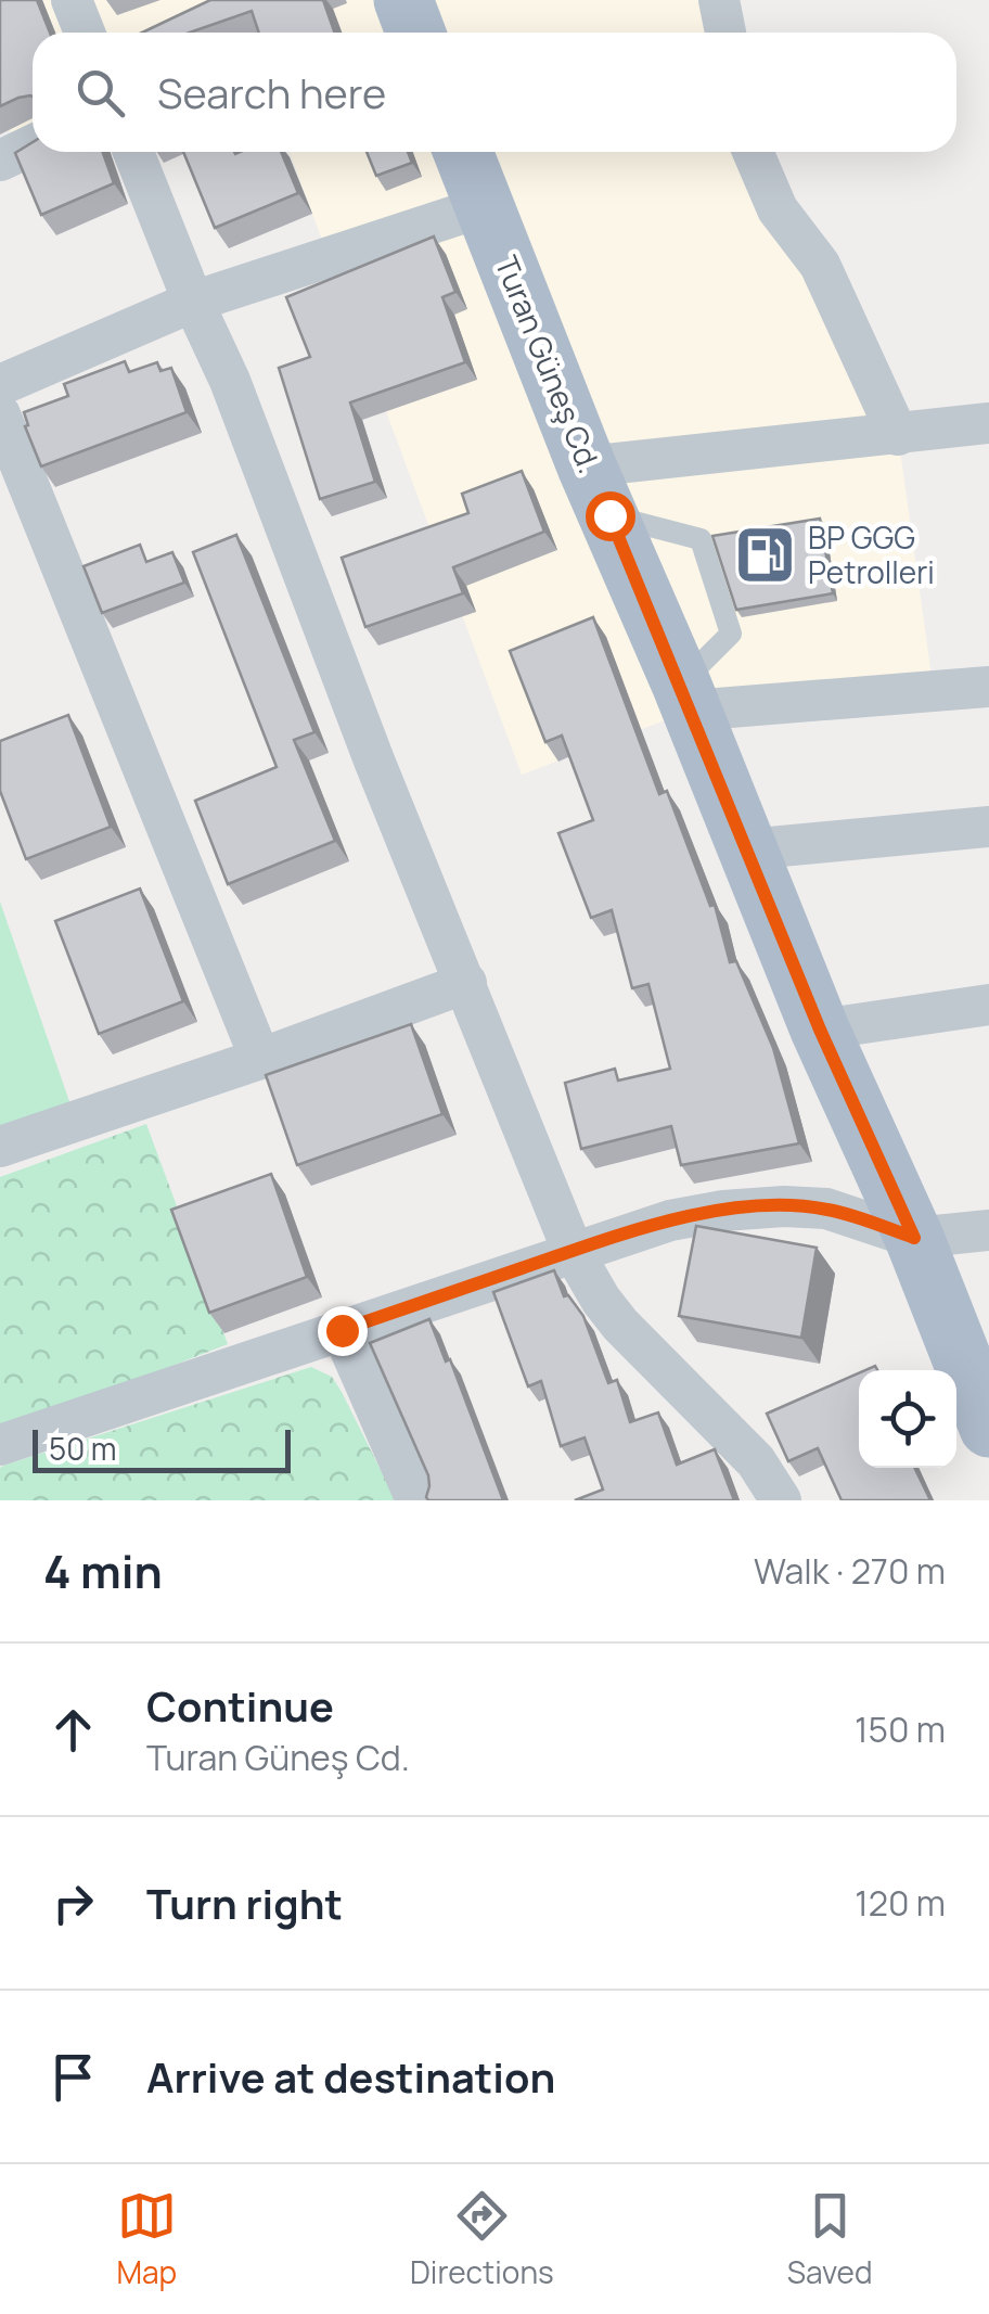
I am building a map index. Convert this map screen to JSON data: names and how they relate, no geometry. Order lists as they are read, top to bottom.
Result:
{
  "streets": {
    "main road": ["Turan Güneş Cd."]
  },
  "places": {
    "fuel station": ["BP GGG Petrolleri"]
  },
  "scale_bar": "50 m",
  "page": {
    "search": "Search here",
    "scale": "50 m",
    "heading": ["4 min", "Walk · 270 m"],
    "list": [
      ["Continue", "Turan Güneş Cd.", "150 m"],
      ["Turn right", "120 m"],
      "Arrive at destination"
    ],
    "nav": ["Map", "Directions", "Saved"]
  }
}
